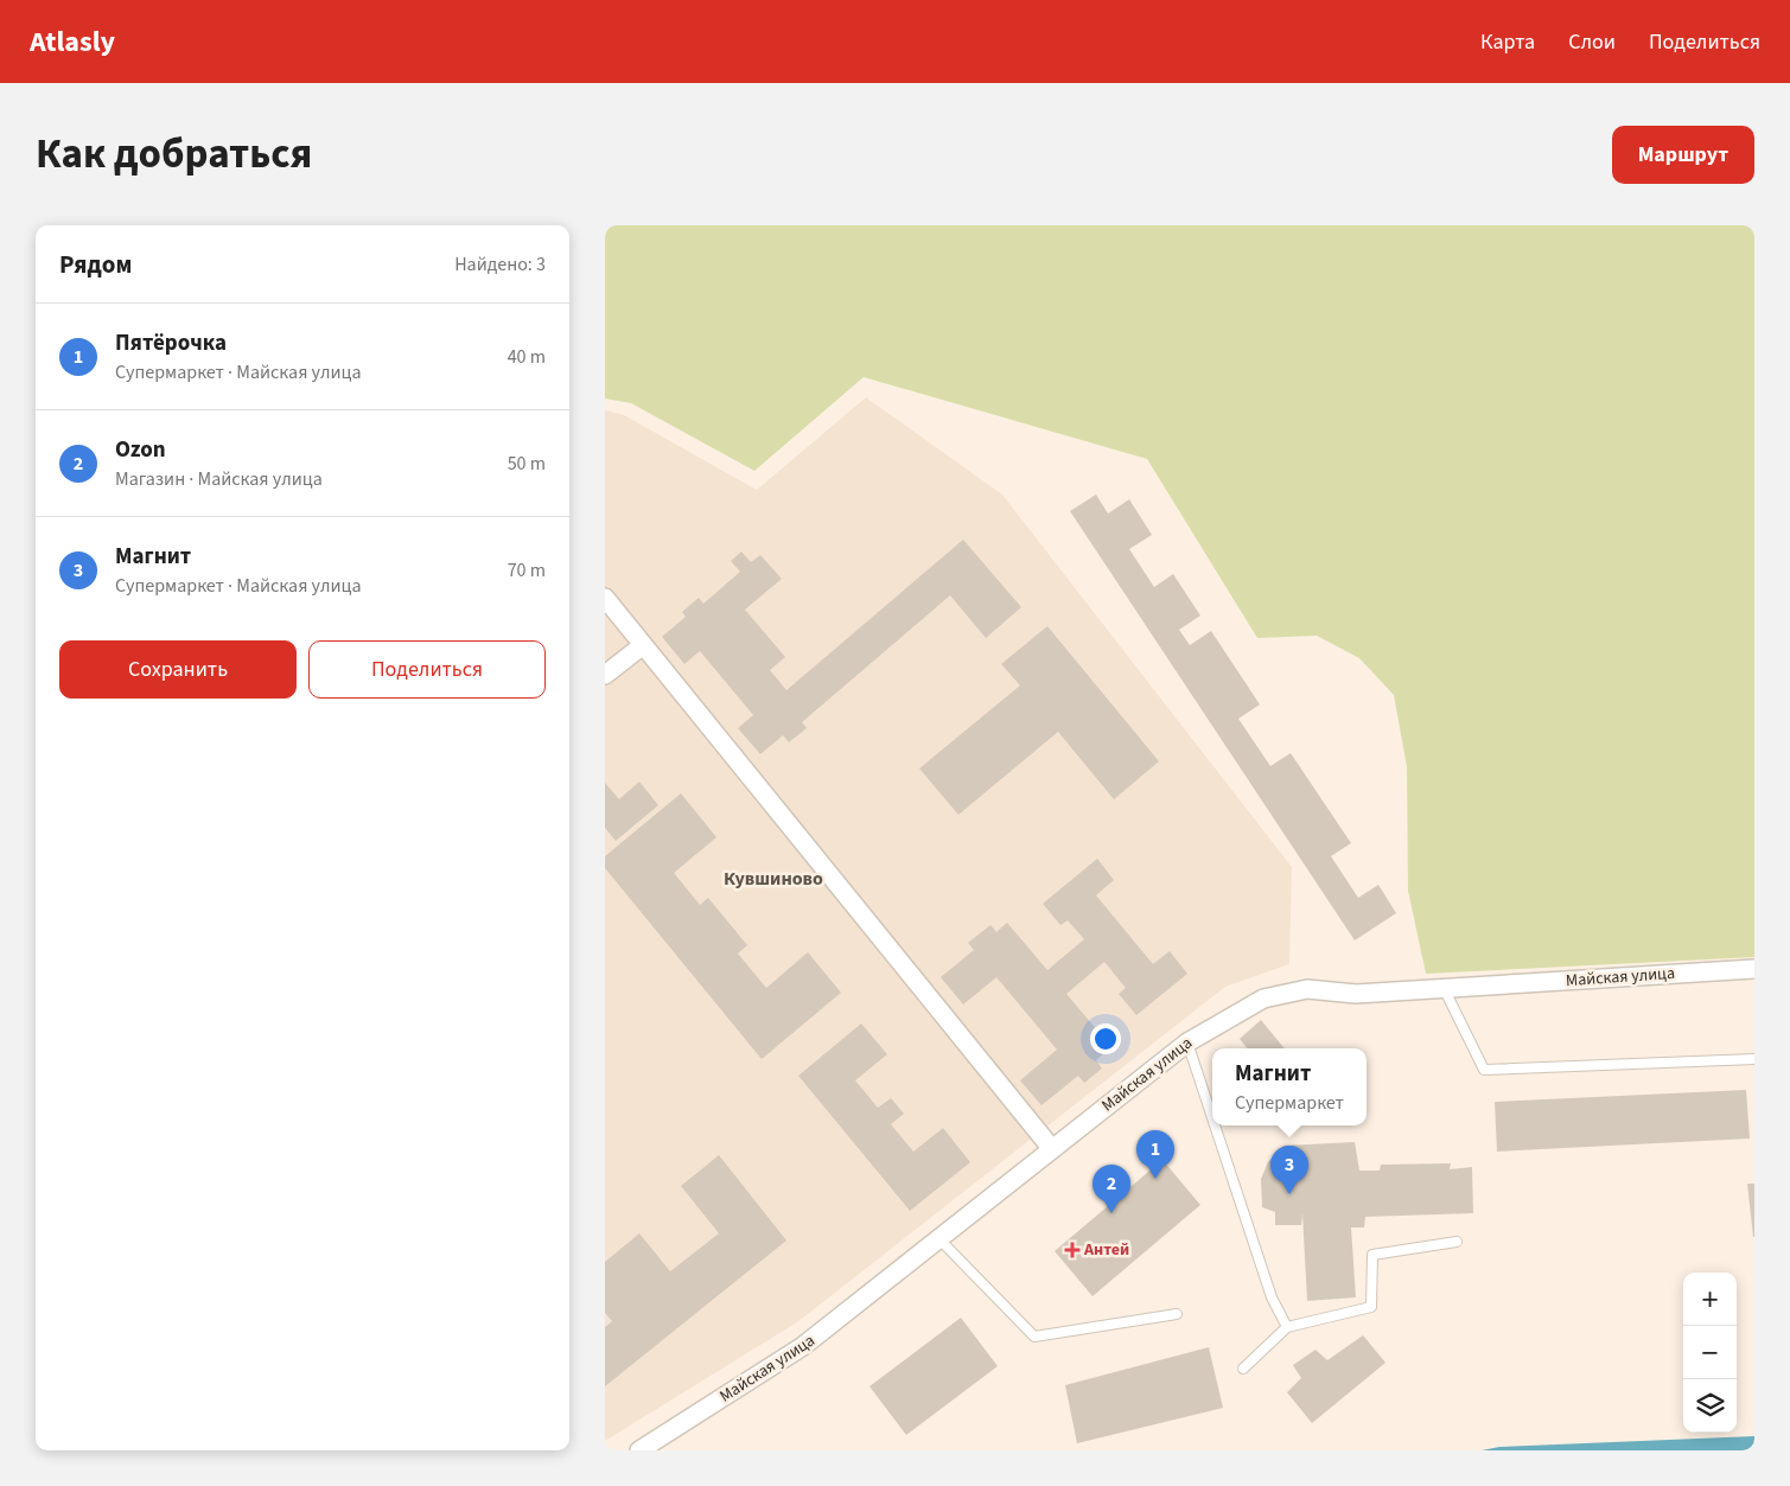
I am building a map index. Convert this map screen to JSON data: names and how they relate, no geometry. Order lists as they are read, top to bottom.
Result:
{
  "streets": {
    "street": ["Майская улица"]
  },
  "districts": ["Кувшиново"],
  "places": {
    "health": ["Антей"]
  },
  "page": {
    "header": "Atlasly",
    "nav": ["Карта", "Слои", "Поделиться"],
    "title": "Как добраться",
    "buttons": [
      "Маршрут",
      ["Сохранить", "Поделиться"]
    ],
    "heading": ["Рядом", "Найдено: 3"],
    "list": [
      {
        "mark": "1",
        "name": "Пятёрочка",
        "note": "Супермаркет · Майская улица",
        "value": "40 m"
      },
      {
        "mark": "2",
        "name": "Ozon",
        "note": "Магазин · Майская улица",
        "value": "50 m"
      },
      {
        "mark": "3",
        "name": "Магнит",
        "note": "Супермаркет · Майская улица",
        "value": "70 m"
      }
    ],
    "popup": ["Магнит", "Супермаркет"],
    "pins": ["1", "3", "2"],
    "map_buttons": ["+", "−"]
  }
}
